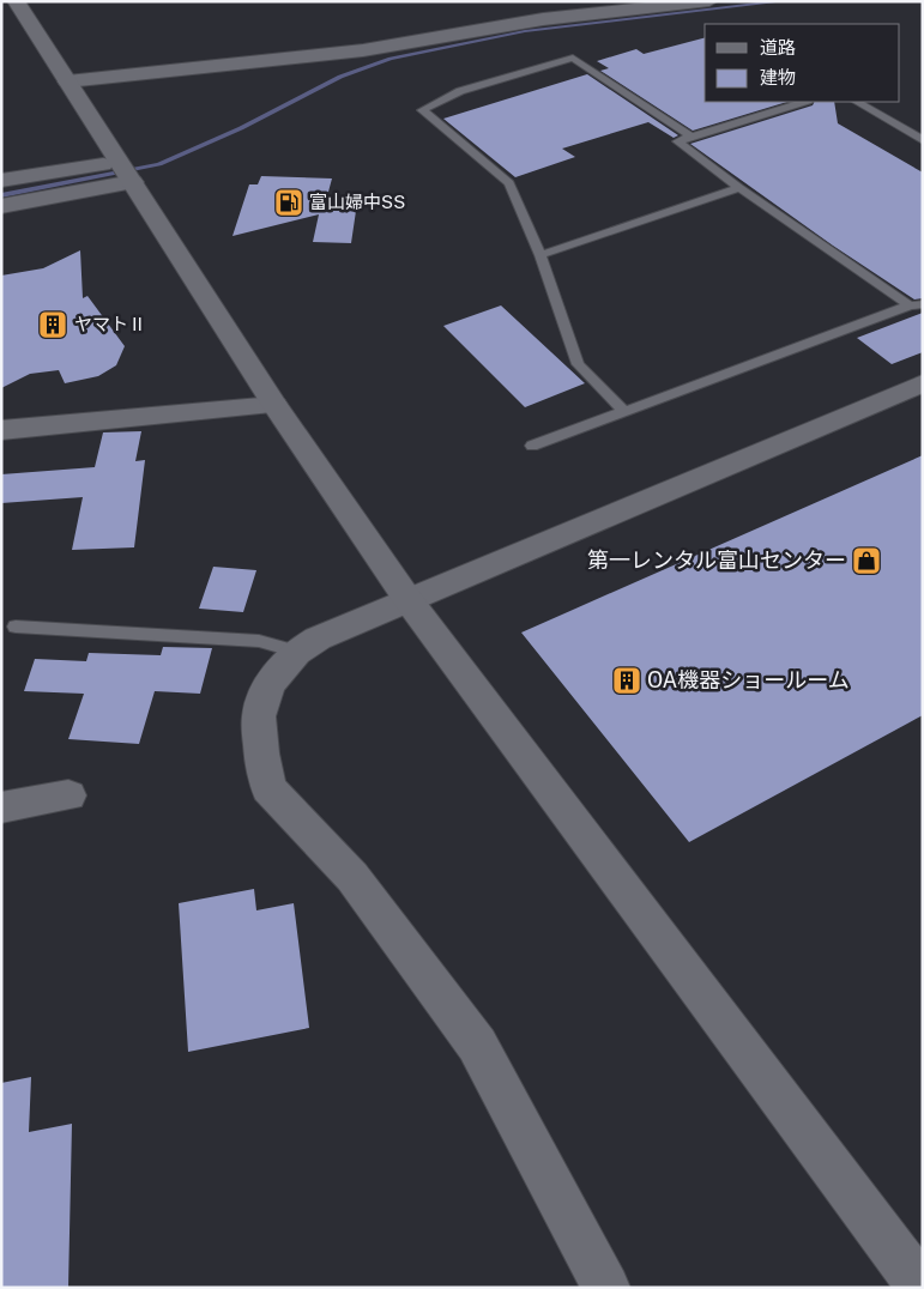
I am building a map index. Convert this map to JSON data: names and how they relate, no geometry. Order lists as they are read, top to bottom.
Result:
{
  "places": {
    "fuel station": ["富山婦中SS"],
    "building": ["ヤマトⅡ", "OA機器ショールーム"],
    "shop": ["第一レンタル富山センター"]
  },
  "legend": ["道路", "建物"]
}
